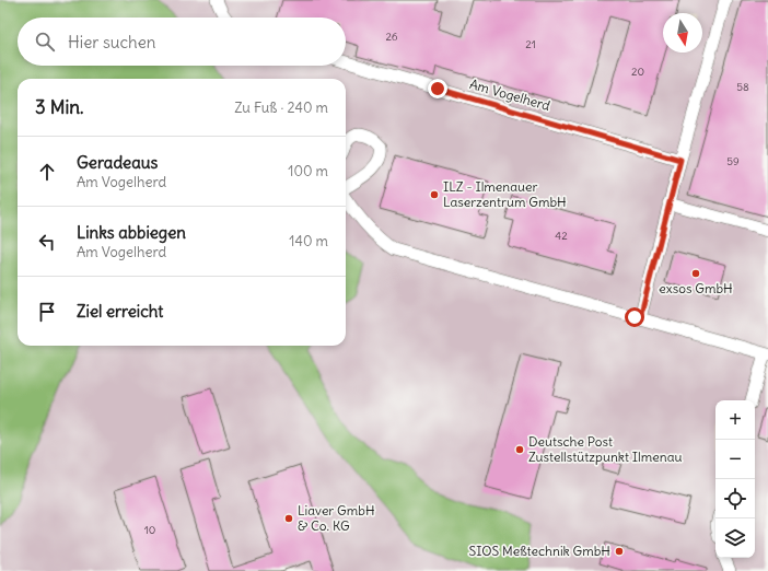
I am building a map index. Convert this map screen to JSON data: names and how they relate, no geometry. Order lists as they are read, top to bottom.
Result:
{
  "streets": {
    "street": ["Am Vogelherd"]
  },
  "places": [
    "ILZ - Ilmenauer Laserzentrum GmbH",
    "exsos GmbH",
    "Deutsche Post Zustellstützpunkt Ilmenau",
    "Liaver GmbH & Co. KG",
    "SIOS Meßtechnik GmbH"
  ],
  "house_numbers": [
    "26",
    "21",
    "20",
    "58",
    "59",
    "42",
    "10"
  ],
  "north": "bottom",
  "page": {
    "search": "Hier suchen",
    "heading": ["3 Min.", "Zu Fuß · 240 m"],
    "list": [
      ["Geradeaus", "Am Vogelherd", "100 m"],
      ["Links abbiegen", "Am Vogelherd", "140 m"],
      "Ziel erreicht"
    ],
    "map_buttons": ["+", "−"]
  }
}
